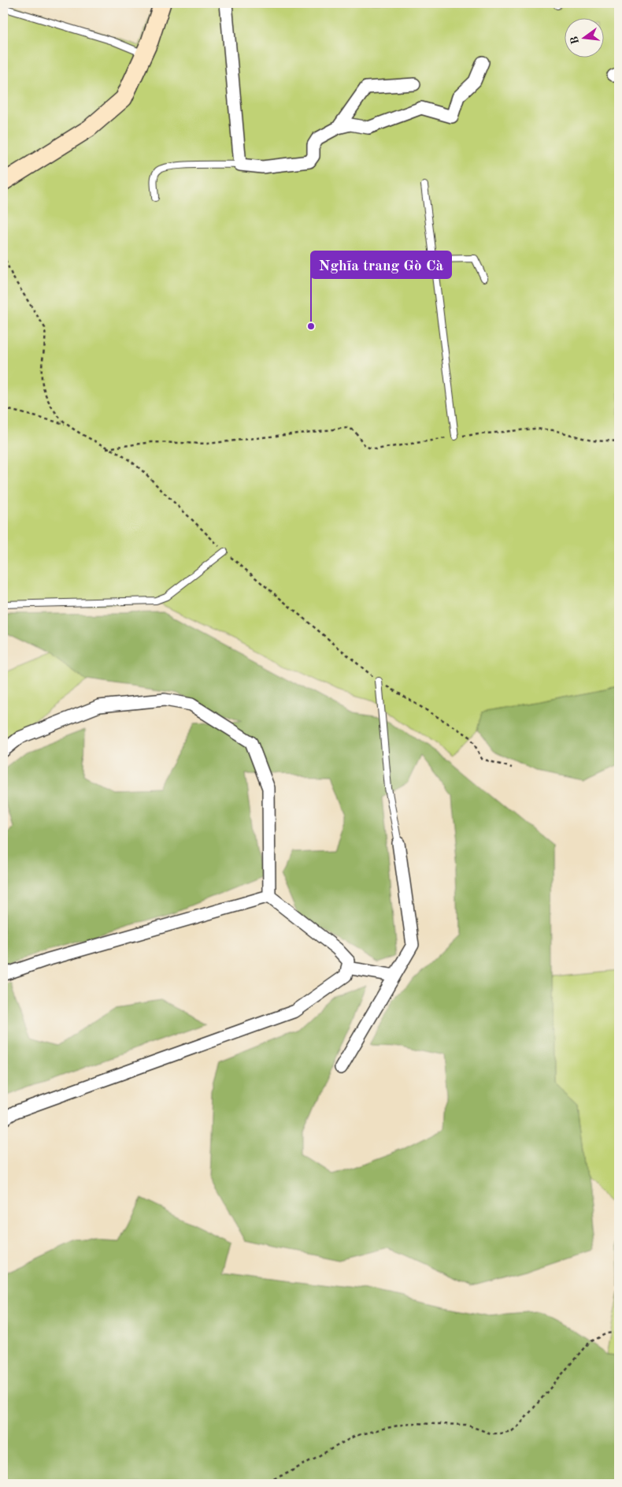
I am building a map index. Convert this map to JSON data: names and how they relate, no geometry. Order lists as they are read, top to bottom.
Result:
{
  "places": ["Nghĩa trang Gò Cà"],
  "north": "left"
}
